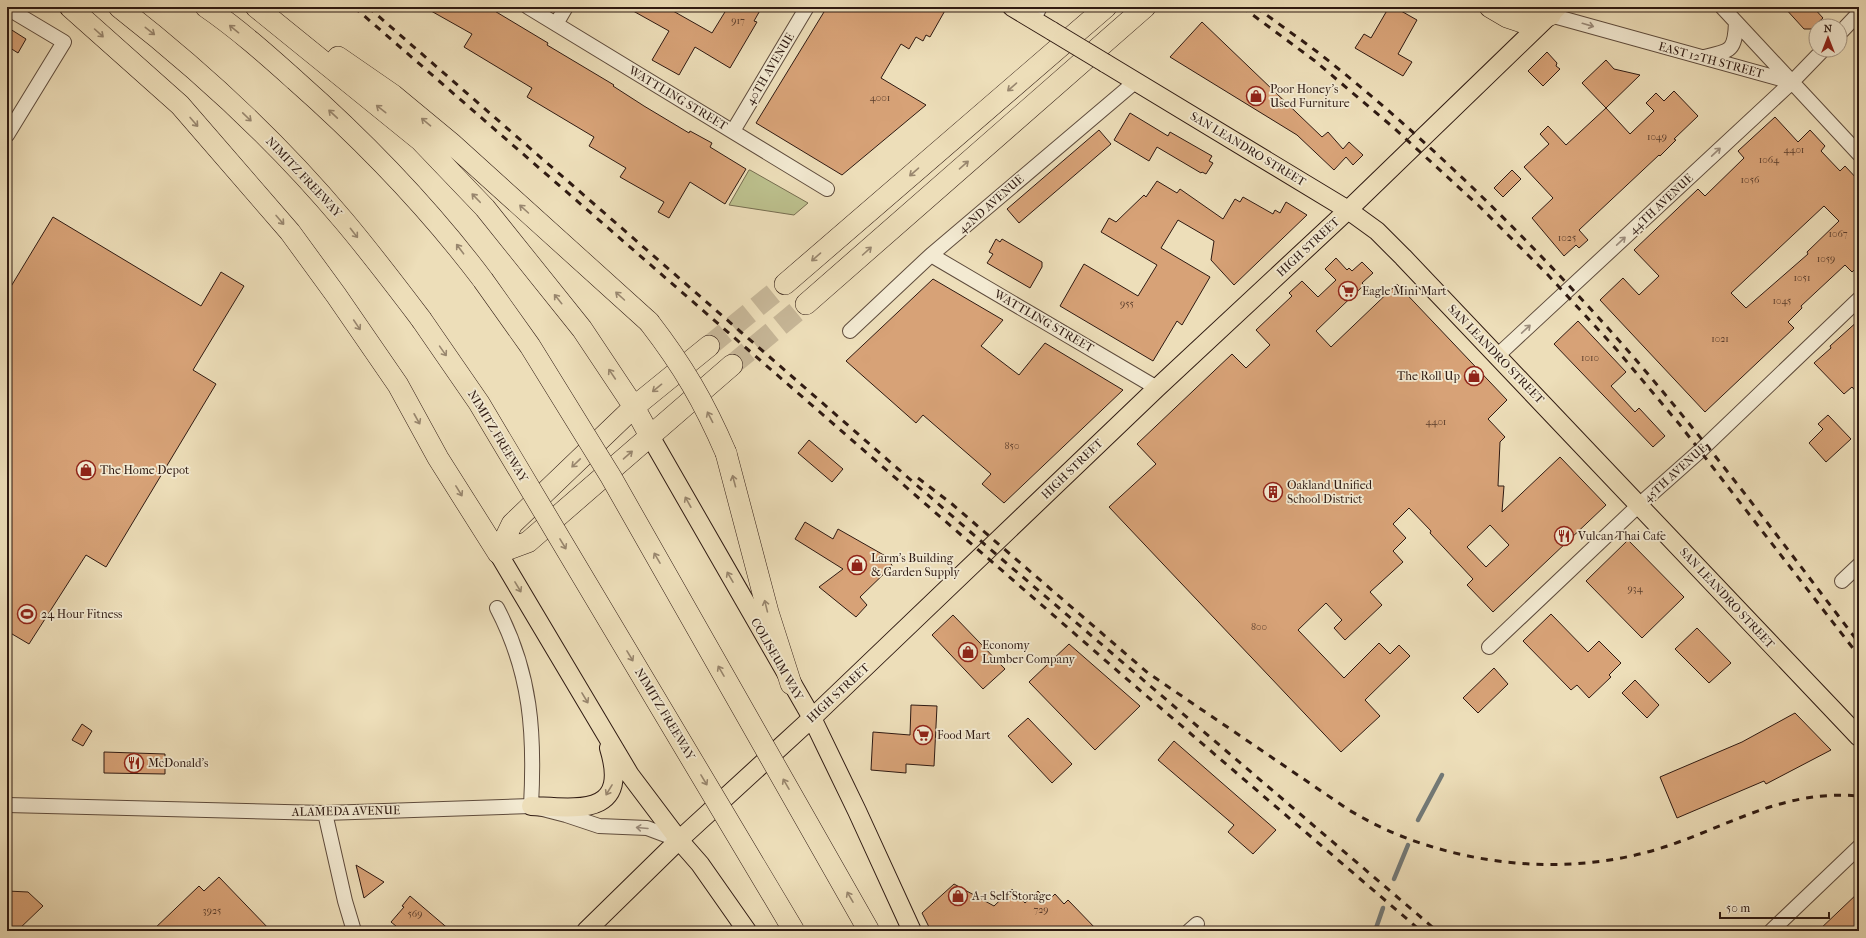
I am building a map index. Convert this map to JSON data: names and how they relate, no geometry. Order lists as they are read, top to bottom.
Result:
{
  "streets": {
    "highway": ["NIMITZ FREEWAY"],
    "main road": ["SAN LEANDRO STREET", "HIGH STREET", "COLISEUM WAY"],
    "street": [
      "EAST 12TH STREET",
      "40TH AVENUE",
      "WATTLING STREET",
      "42ND AVENUE",
      "44TH AVENUE",
      "45TH AVENUE",
      "ALAMEDA AVENUE"
    ]
  },
  "crossings": [
    ["EAST 12TH STREET", "44TH AVENUE"],
    ["EAST 12TH STREET", "HIGH STREET"],
    ["40TH AVENUE", "WATTLING STREET"],
    ["WATTLING STREET", "42ND AVENUE"],
    ["WATTLING STREET", "HIGH STREET"],
    ["SAN LEANDRO STREET", "42ND AVENUE"],
    ["SAN LEANDRO STREET", "44TH AVENUE"],
    ["SAN LEANDRO STREET", "HIGH STREET"],
    ["SAN LEANDRO STREET", "45TH AVENUE"],
    ["HIGH STREET", "COLISEUM WAY"],
    ["HIGH STREET", "ALAMEDA AVENUE"]
  ],
  "one_way": ["EAST 12TH STREET", "44TH AVENUE", "COLISEUM WAY"],
  "places": {
    "shop": [
      "Poor Honey's Used Furniture",
      "The Roll Up",
      "The Home Depot",
      "Larm's Building & Garden Supply",
      "Economy Lumber Company",
      "A-1 Self Storage"
    ],
    "supermarket": ["Eagle Mini Mart", "Food Mart"],
    "building": ["Oakland Unified School District"],
    "restaurant": ["Vulcan Thai Cafe", "McDonald's"],
    "sports": ["24 Hour Fitness"]
  },
  "house_numbers": [
    "917",
    "4001",
    "1049",
    "4401",
    "1064",
    "1056",
    "1067",
    "1025",
    "1059",
    "1051",
    "1045",
    "955",
    "1021",
    "1010",
    "4401",
    "850",
    "934",
    "800",
    "729",
    "3925",
    "569"
  ],
  "scale_bar": "50 m",
  "north": "top"
}
